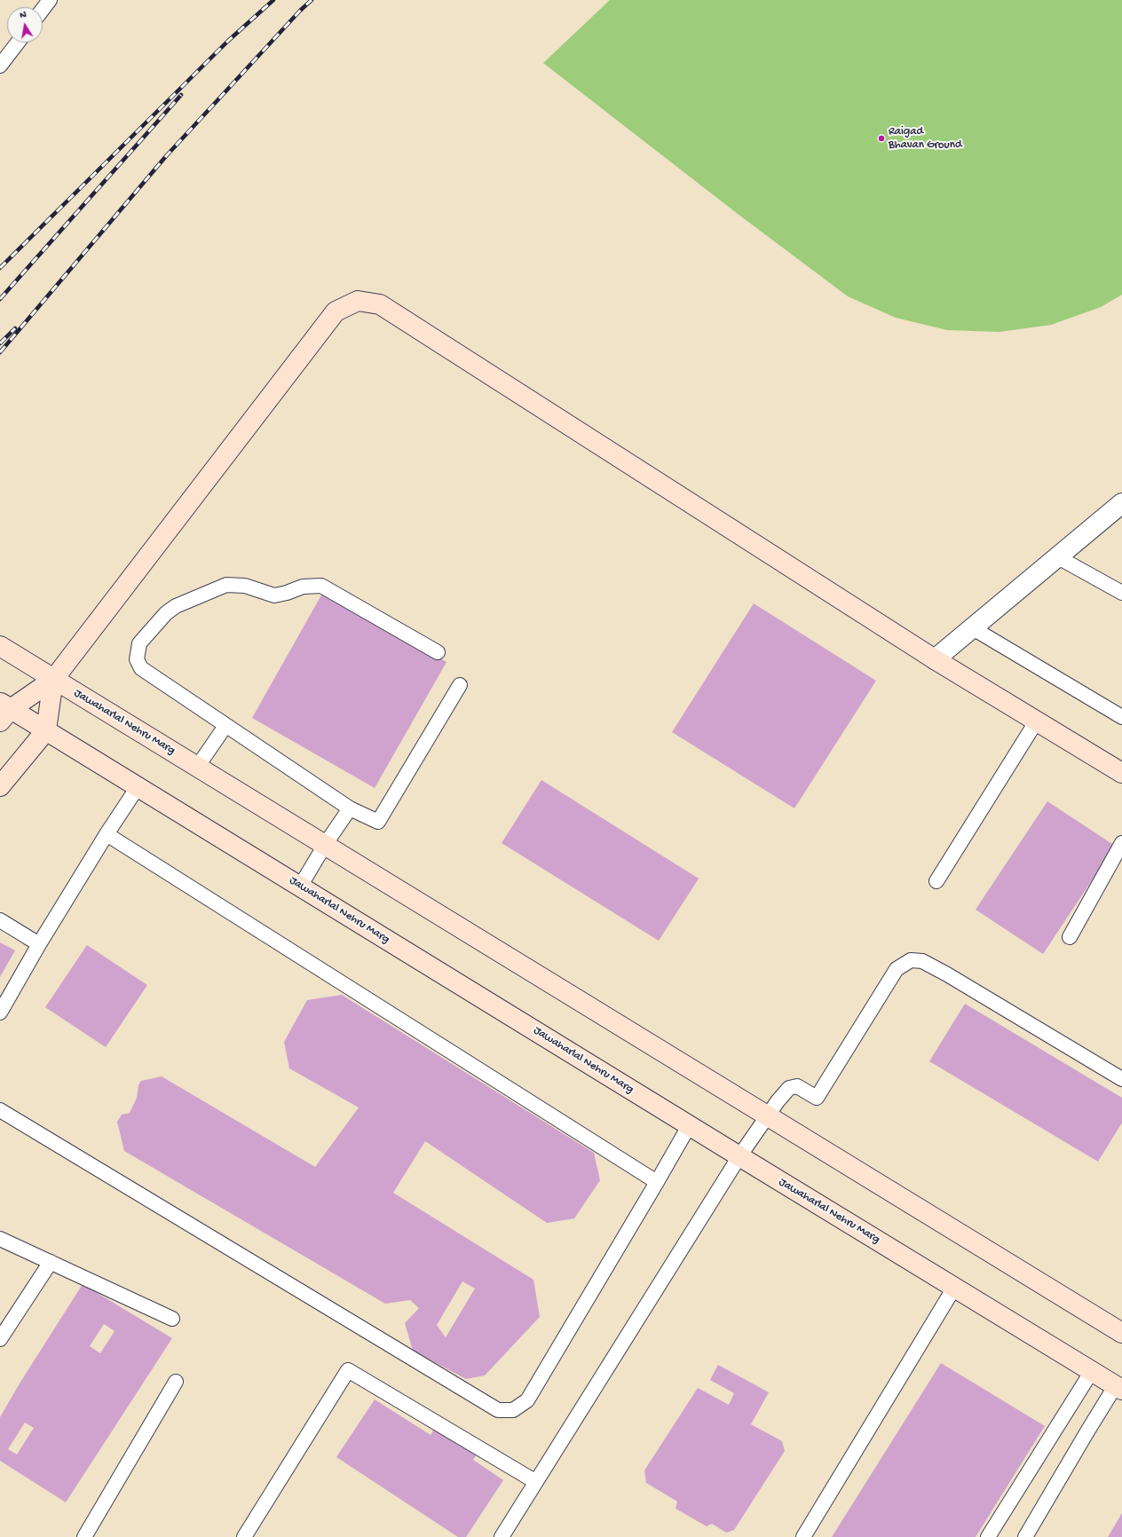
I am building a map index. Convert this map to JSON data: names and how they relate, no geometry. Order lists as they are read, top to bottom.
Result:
{
  "streets": {
    "street": ["Jawaharlal Nehru Marg"]
  },
  "places": ["Raigad Bhavan Ground"],
  "north": "top"
}
